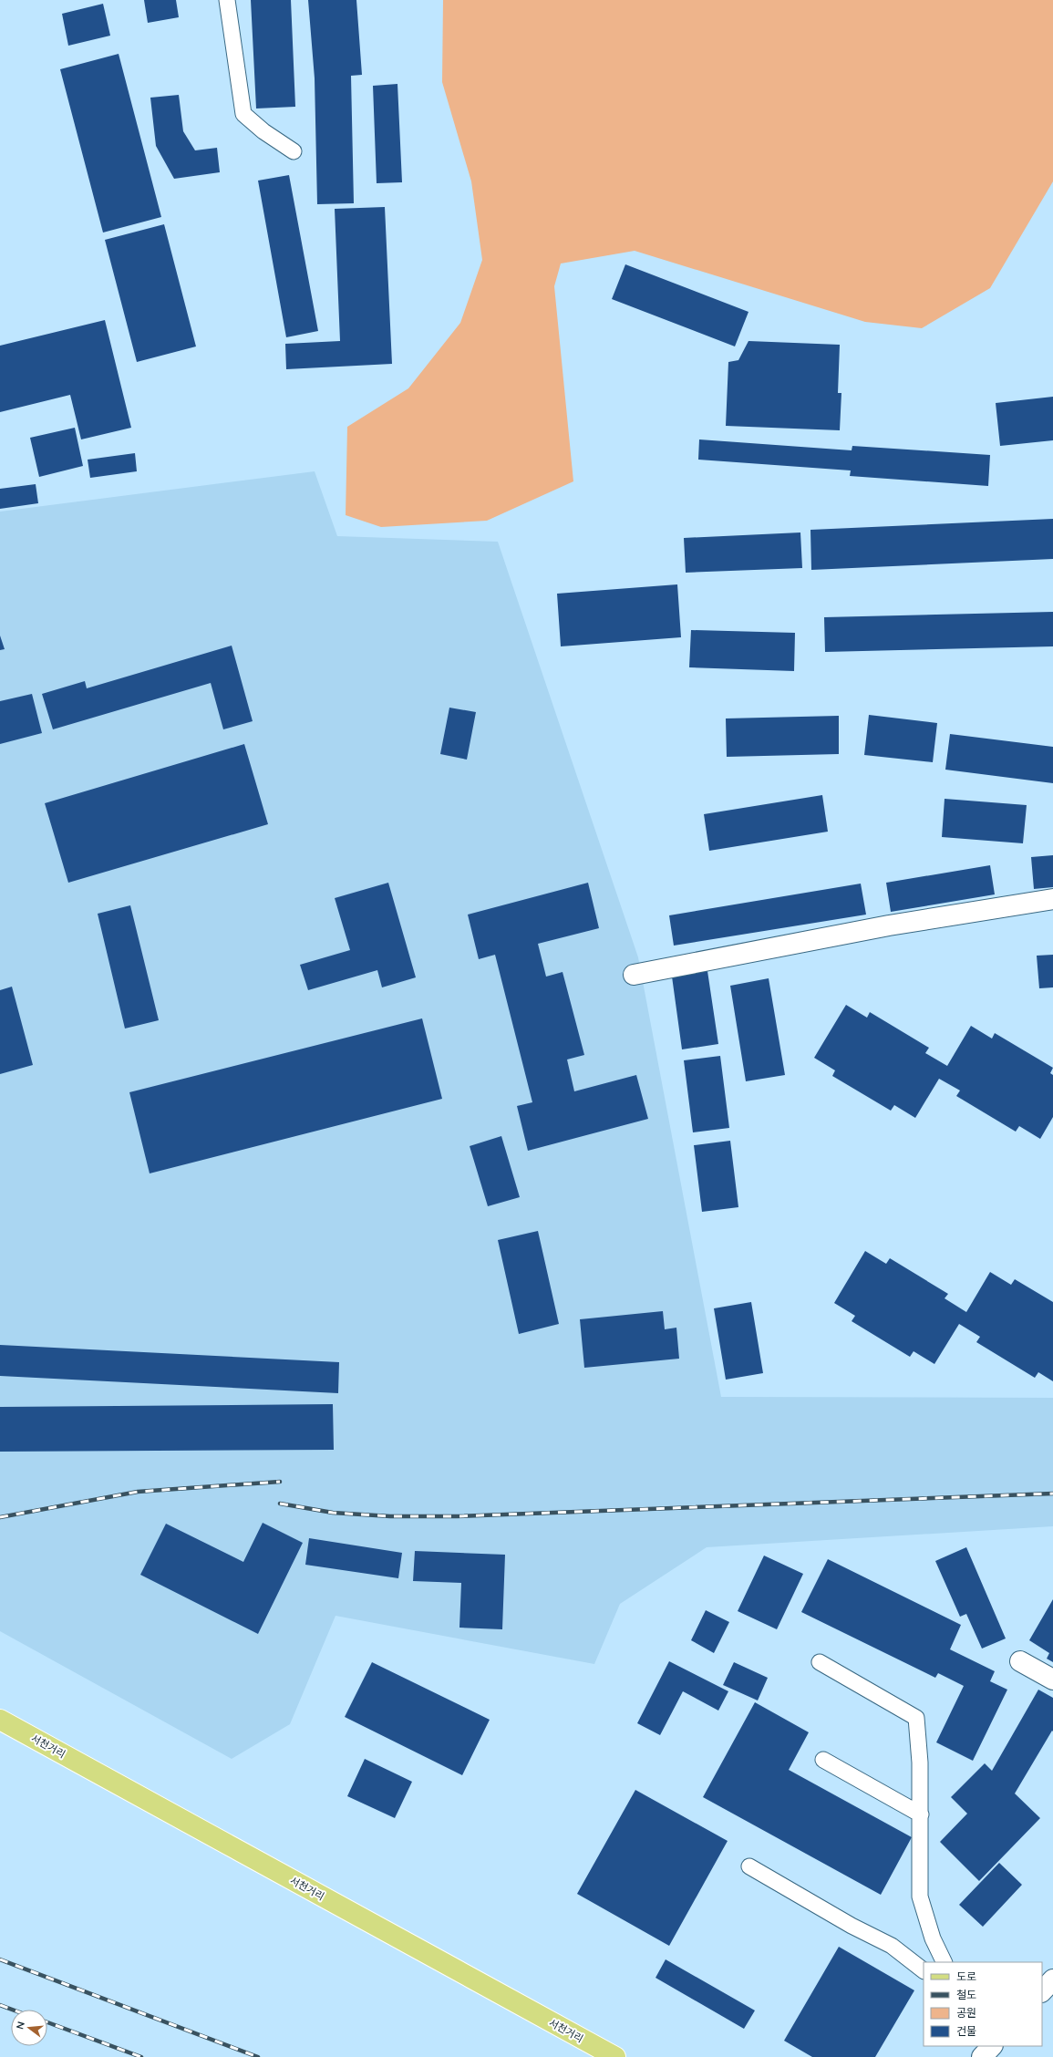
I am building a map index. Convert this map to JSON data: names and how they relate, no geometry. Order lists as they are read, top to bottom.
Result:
{
  "streets": {
    "main road": ["서천거리"]
  },
  "legend": [
    "도로",
    "철도",
    "공원",
    "건물"
  ],
  "north": "left"
}
